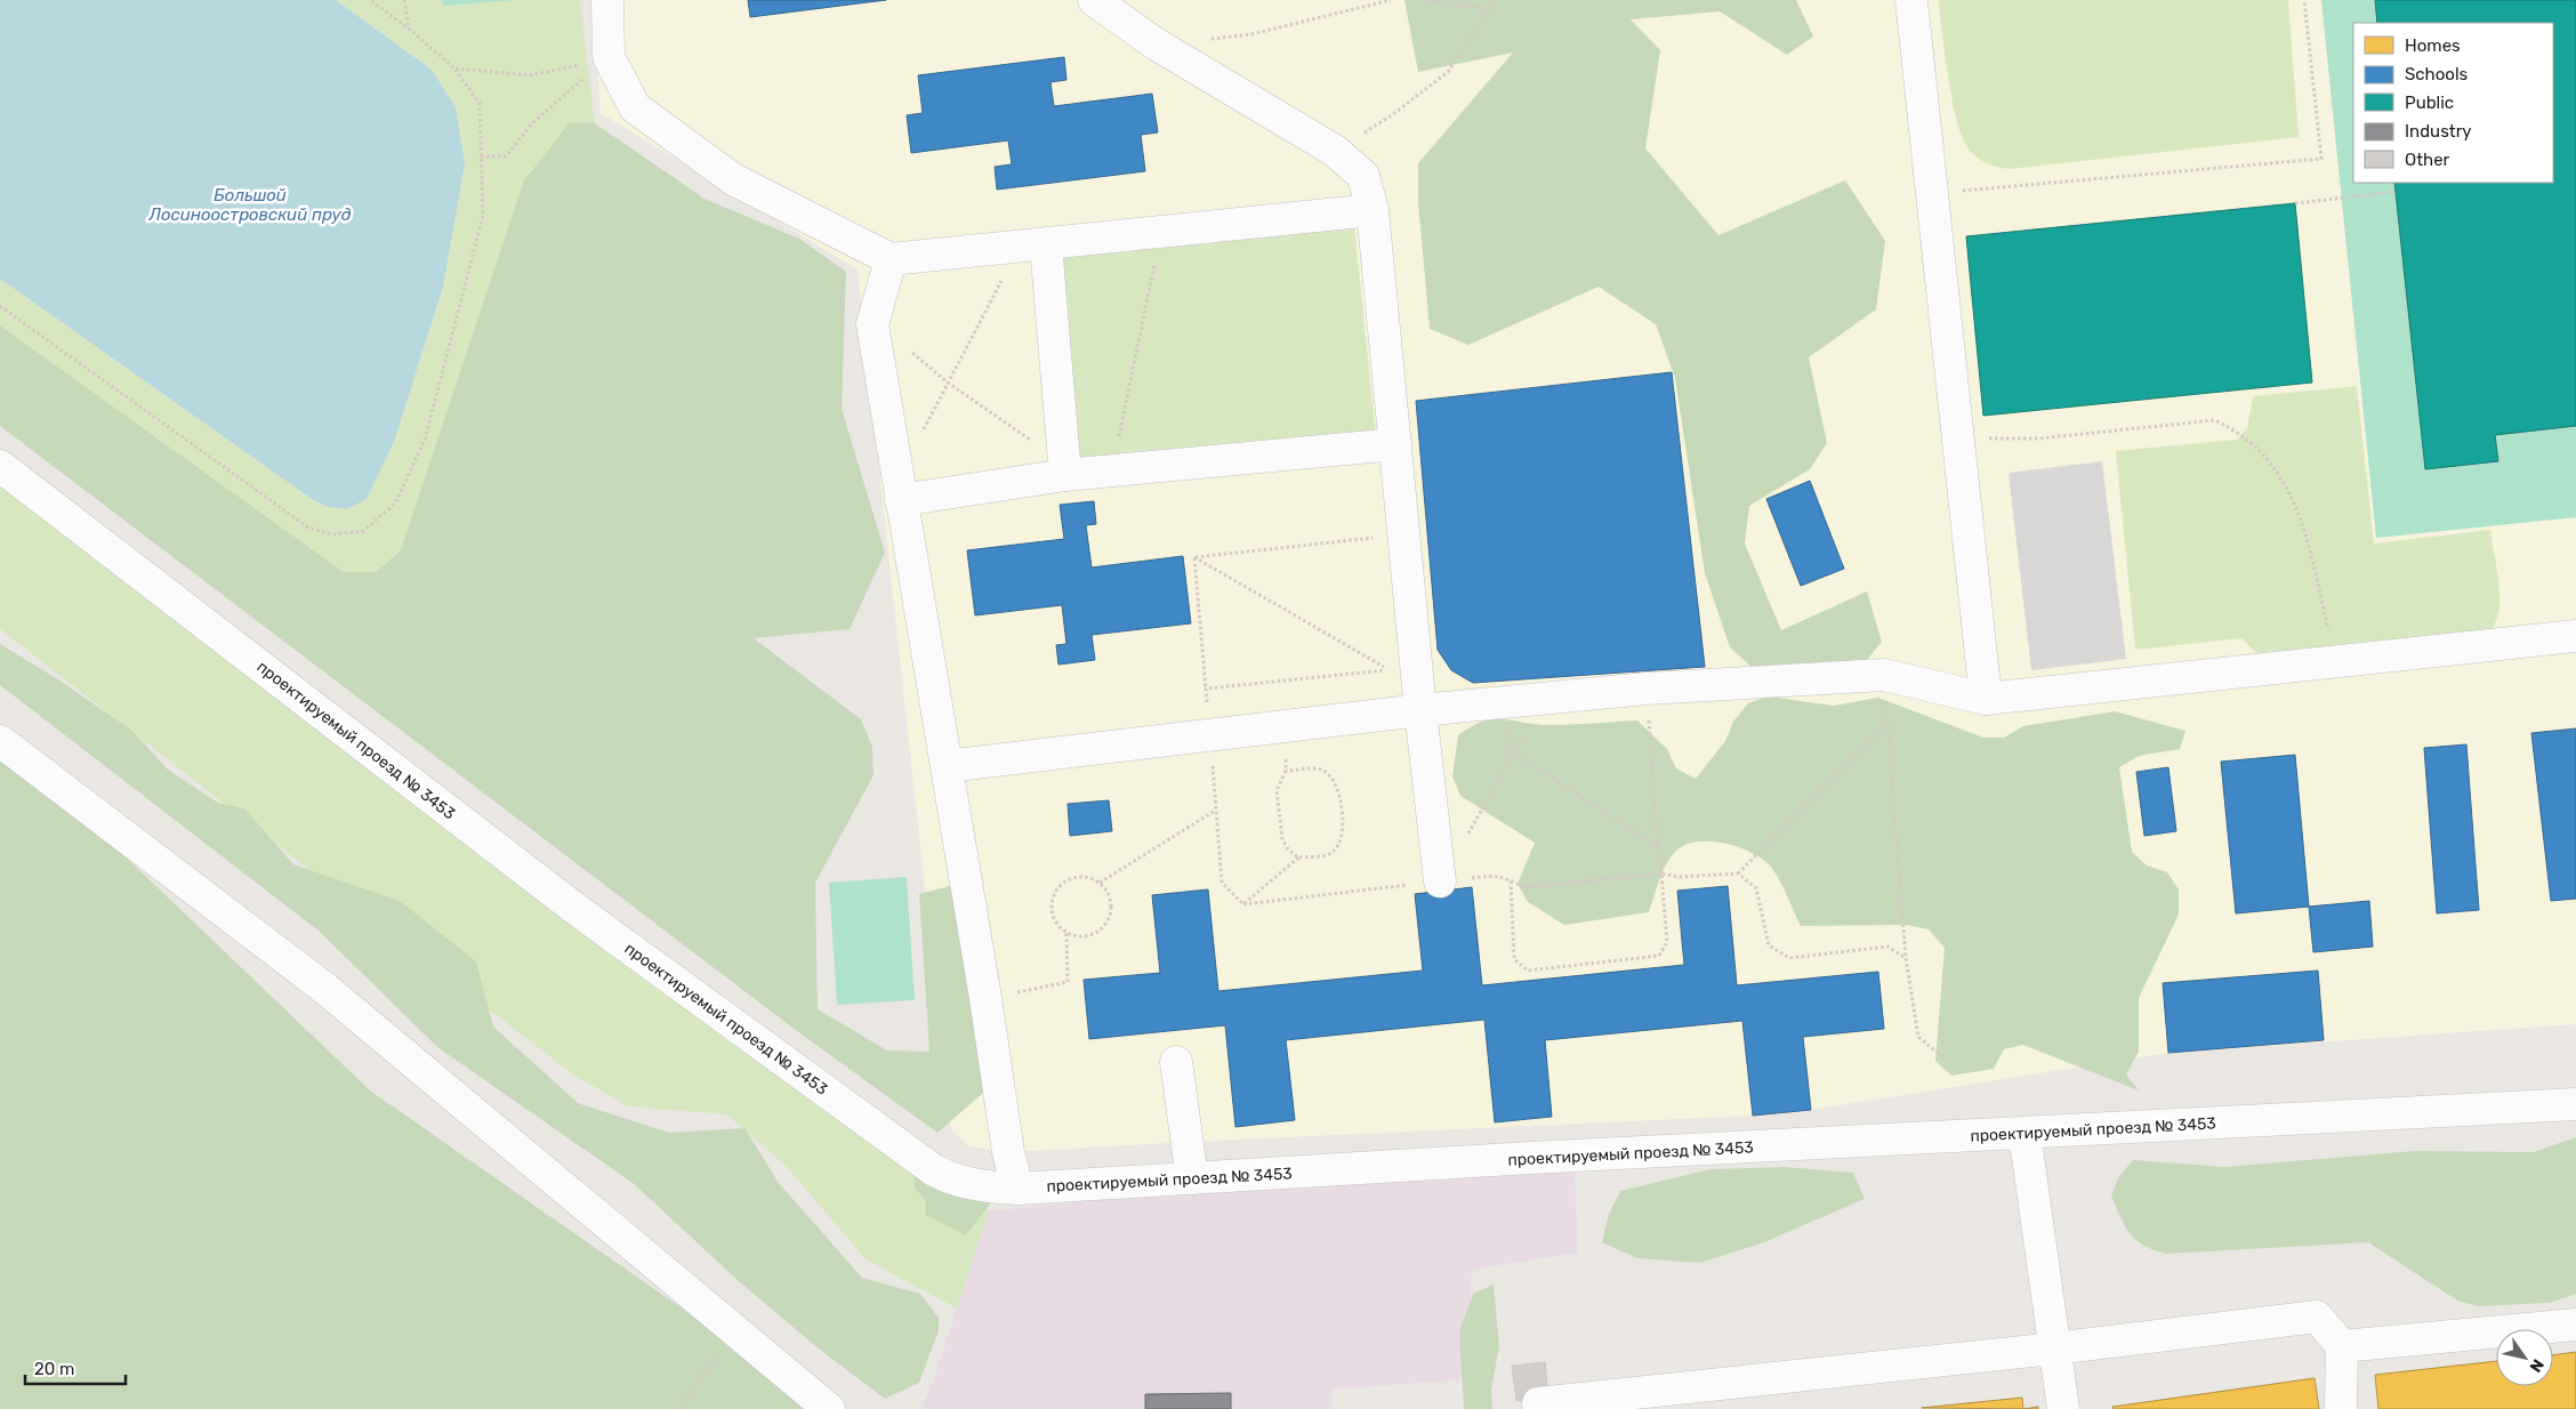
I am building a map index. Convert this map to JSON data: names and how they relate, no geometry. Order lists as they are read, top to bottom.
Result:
{
  "streets": {
    "street": ["проектируемый проезд № 3453"]
  },
  "water": ["Большой Лосиноостровский пруд"],
  "legend": [
    "Homes",
    "Schools",
    "Public",
    "Industry",
    "Other"
  ],
  "scale_bar": "20 m",
  "north": "bottom right"
}
